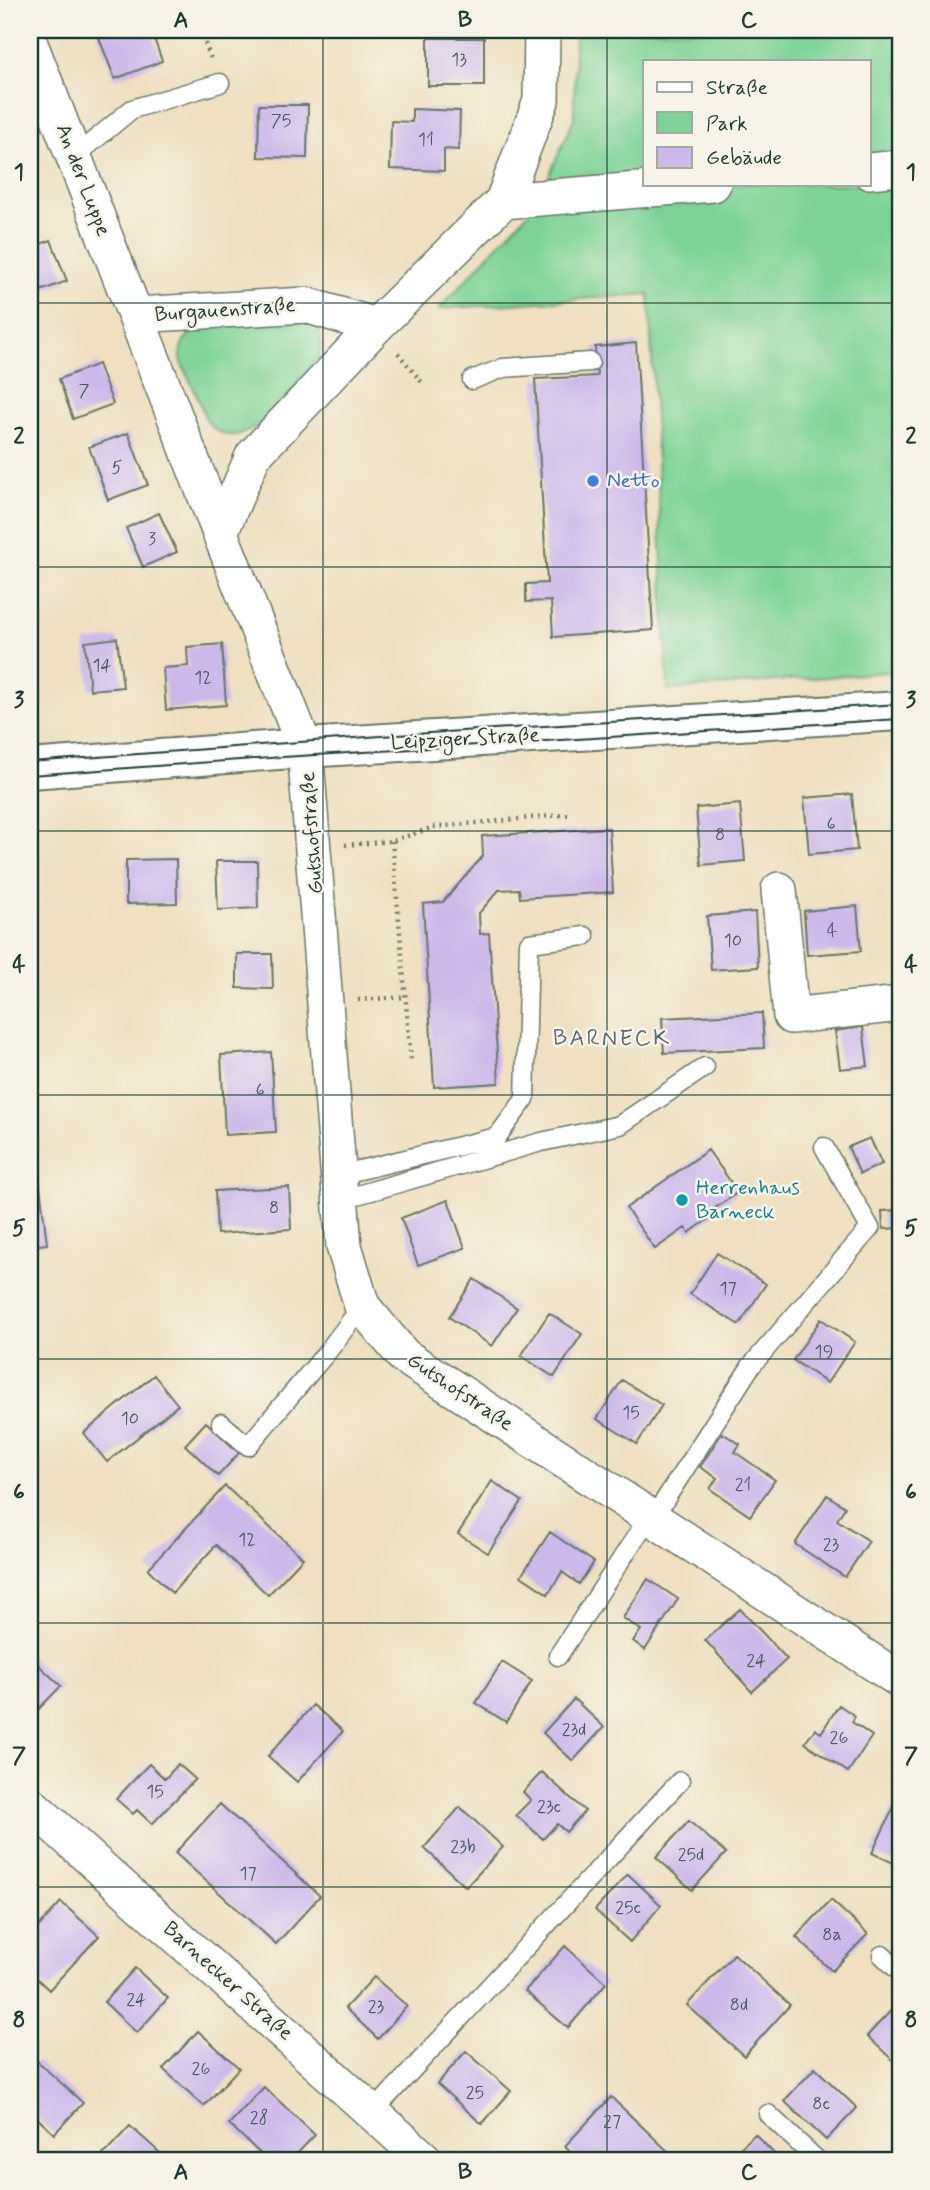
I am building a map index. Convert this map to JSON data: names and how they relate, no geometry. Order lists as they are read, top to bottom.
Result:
{
  "streets": {
    "street": [
      "An der Luppe",
      "Burgauenstraße",
      "Leipziger Straße",
      "Gutshofstraße",
      "Barnecker Straße"
    ]
  },
  "crossings": [
    ["An der Luppe", "Burgauenstraße"],
    ["Burgauenstraße", "Leipziger Straße"],
    ["Burgauenstraße", "Gutshofstraße"],
    ["Leipziger Straße", "Gutshofstraße"]
  ],
  "districts": ["BARNECK"],
  "places": ["Netto", "Herrenhaus Barneck"],
  "house_numbers": [
    "13",
    "75",
    "11",
    "7",
    "5",
    "3",
    "14",
    "12",
    "6",
    "8",
    "4",
    "10",
    "6",
    "8",
    "17",
    "19",
    "15",
    "10",
    "21",
    "12",
    "23",
    "24",
    "23d",
    "26",
    "15",
    "23c",
    "23b",
    "25d",
    "17",
    "25c",
    "8a",
    "24",
    "8d",
    "23",
    "26",
    "25",
    "8c",
    "28",
    "27"
  ],
  "legend": ["Straße", "Park", "Gebäude"],
  "grid": {
    "columns": ["A", "B", "C"],
    "rows": [
      "1",
      "2",
      "3",
      "4",
      "5",
      "6",
      "7",
      "8"
    ]
  }
}
